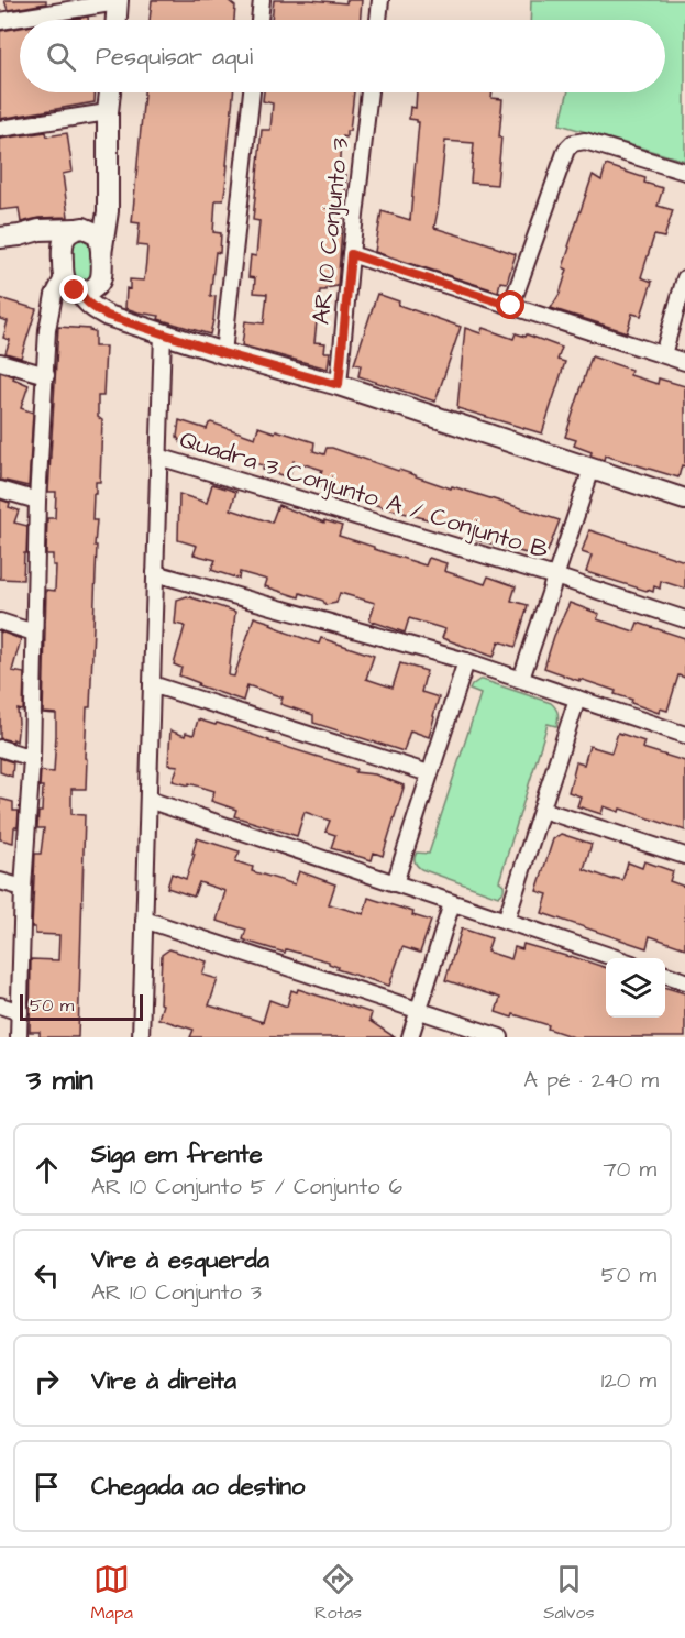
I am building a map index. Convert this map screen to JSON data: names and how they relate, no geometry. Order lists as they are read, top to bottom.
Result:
{
  "streets": {
    "street": ["AR 10 Conjunto 3", "Quadra 3 Conjunto A / Conjunto B"]
  },
  "scale_bar": "50 m",
  "page": {
    "search": "Pesquisar aqui",
    "scale": "50 m",
    "heading": ["3 min", "A pé · 240 m"],
    "list": [
      ["Siga em frente", "AR 10 Conjunto 5 / Conjunto 6", "70 m"],
      ["Vire à esquerda", "AR 10 Conjunto 3", "50 m"],
      ["Vire à direita", "120 m"],
      "Chegada ao destino"
    ],
    "nav": ["Mapa", "Rotas", "Salvos"]
  }
}
